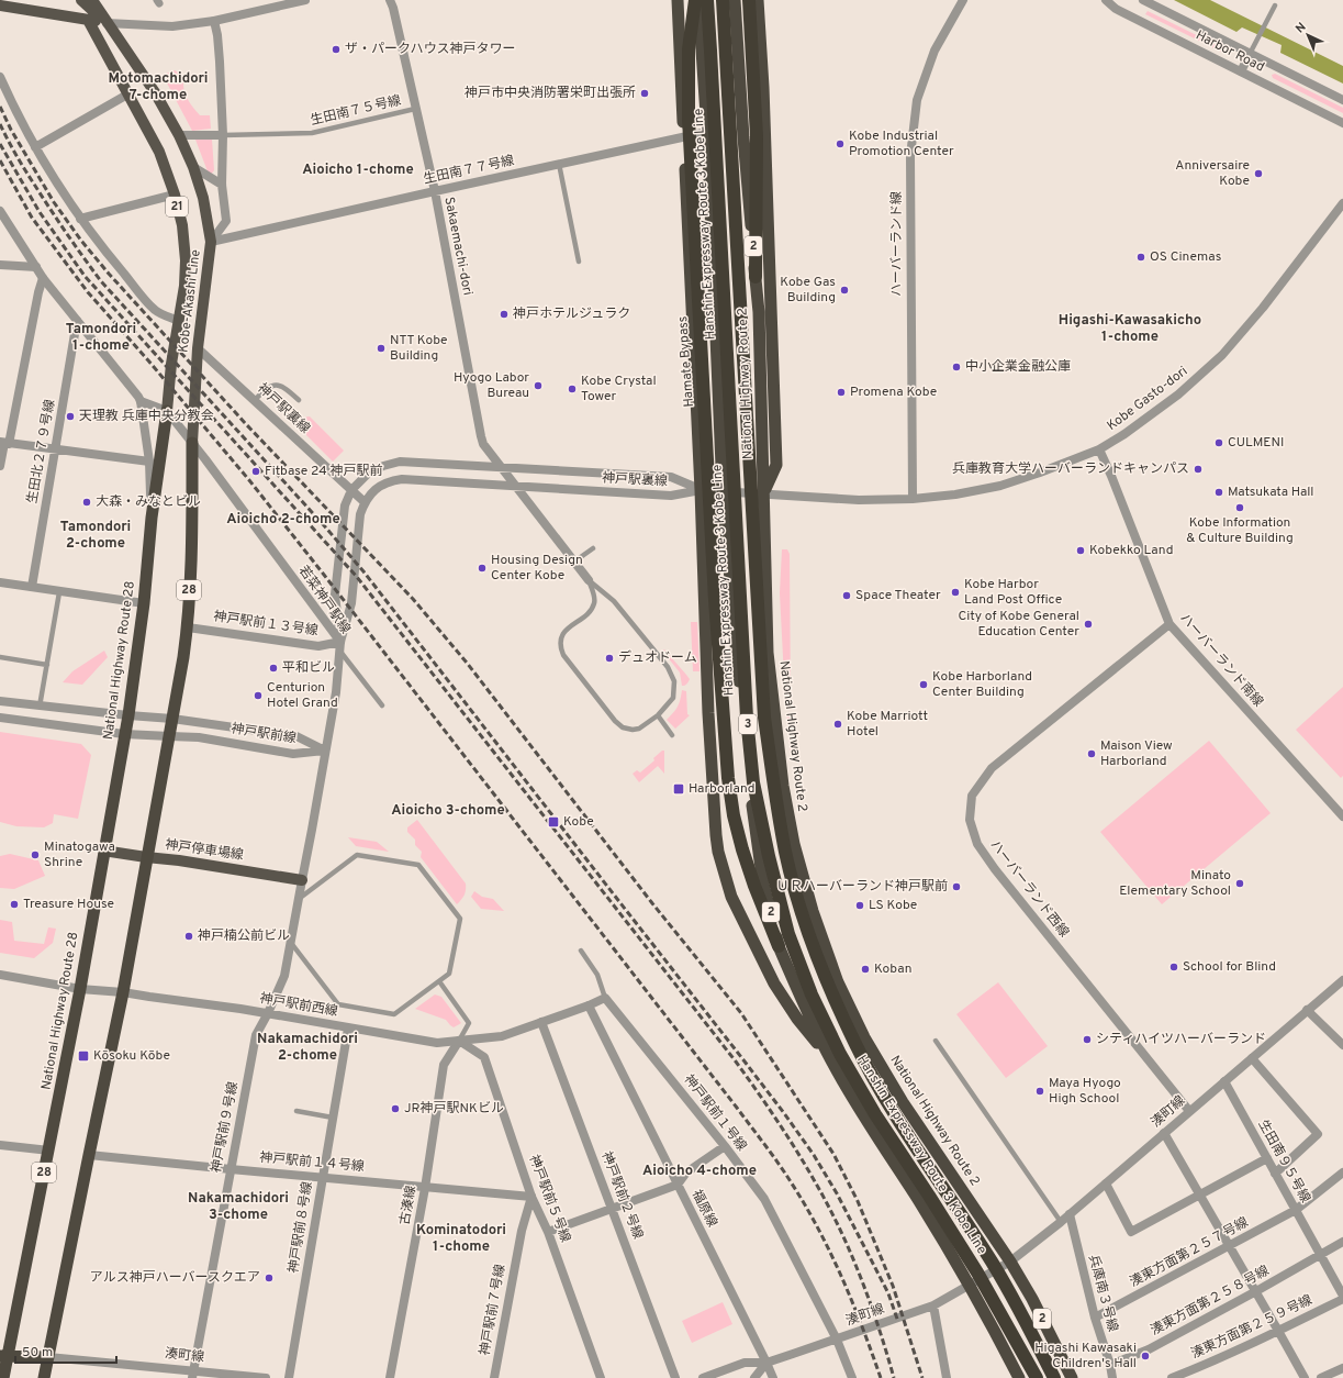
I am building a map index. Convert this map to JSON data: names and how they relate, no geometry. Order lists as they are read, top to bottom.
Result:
{
  "streets": {
    "highway": [
      "Hanshin Expressway Route 3 Kobe Line",
      "2",
      "Hamate Bypass",
      "National Highway Route 2",
      "28",
      "National Highway Route 28",
      "3"
    ],
    "main road": ["21", "Kobe-Akashi Line", "神戸停車場線"],
    "street": [
      "Harbor Road",
      "生田南７７号線",
      "ハーバーランド線",
      "Sakaemachi-dori",
      "Kobe Gasto-dori",
      "神戸駅裏線",
      "生田北２７９号線",
      "若菜神戸駅線",
      "神戸駅前１３号線",
      "ハーバーランド南線",
      "神戸駅前線",
      "ハーバーランド西線",
      "神戸駅前西線",
      "湊町線",
      "神戸駅前１号線",
      "神戸駅前９号線",
      "生田南９５号線",
      "神戸駅前１４号線",
      "神戸駅前２号線",
      "神戸駅前５号線",
      "古湊線",
      "福原線",
      "神戸駅前８号線",
      "湊東方面第２５７号線",
      "兵庫南３号線",
      "湊東方面第２５８号線",
      "神戸駅前７号線",
      "湊東方面第２５９号線"
    ],
    "lane": ["生田南７５号線"]
  },
  "crossings": [
    ["生田南７５号線", "Sakaemachi-dori"],
    ["生田南７７号線", "Sakaemachi-dori"],
    ["生田南７７号線", "Kobe-Akashi Line"],
    ["生田南７７号線", "National Highway Route 2"],
    ["21", "Kobe-Akashi Line"],
    ["ハーバーランド線", "Kobe Gasto-dori"],
    ["Sakaemachi-dori", "神戸駅裏線"],
    ["2", "National Highway Route 2"],
    ["Kobe-Akashi Line", "神戸駅裏線"],
    ["Kobe-Akashi Line", "28"],
    ["Kobe-Akashi Line", "若菜神戸駅線"],
    ["Kobe-Akashi Line", "National Highway Route 28"],
    ["Hamate Bypass", "National Highway Route 2"],
    ["National Highway Route 2", "Kobe Gasto-dori"],
    ["National Highway Route 2", "湊町線"],
    ["Kobe Gasto-dori", "神戸駅裏線"],
    ["Kobe Gasto-dori", "ハーバーランド南線"],
    ["28", "若菜神戸駅線"],
    ["28", "神戸駅前１３号線"],
    ["28", "神戸駅前線"],
    ["28", "神戸停車場線"],
    ["28", "神戸駅前西線"],
    ["28", "湊町線"],
    ["28", "神戸駅前１４号線"],
    ["若菜神戸駅線", "神戸駅前１３号線"],
    ["若菜神戸駅線", "National Highway Route 28"],
    ["若菜神戸駅線", "神戸駅前線"],
    ["若菜神戸駅線", "神戸停車場線"],
    ["National Highway Route 28", "神戸駅前線"],
    ["National Highway Route 28", "神戸停車場線"],
    ["National Highway Route 28", "神戸駅前西線"],
    ["ハーバーランド南線", "ハーバーランド西線"],
    ["ハーバーランド西線", "湊町線"],
    ["神戸駅前西線", "神戸駅前９号線"],
    ["神戸駅前西線", "神戸駅前２号線"],
    ["神戸駅前西線", "神戸駅前５号線"],
    ["神戸駅前西線", "古湊線"],
    ["神戸駅前西線", "福原線"],
    ["神戸駅前西線", "神戸駅前８号線"],
    ["湊町線", "神戸駅前１号線"],
    ["湊町線", "神戸駅前９号線"],
    ["湊町線", "生田南９５号線"],
    ["湊町線", "福原線"],
    ["湊町線", "兵庫南３号線"],
    ["神戸駅前９号線", "神戸駅前１４号線"],
    ["生田南９５号線", "湊東方面第２５７号線"],
    ["生田南９５号線", "湊東方面第２５８号線"],
    ["生田南９５号線", "湊東方面第２５９号線"],
    ["神戸駅前１４号線", "神戸駅前５号線"],
    ["神戸駅前１４号線", "古湊線"],
    ["神戸駅前１４号線", "神戸駅前８号線"],
    ["神戸駅前１４号線", "神戸駅前７号線"],
    ["神戸駅前５号線", "古湊線"],
    ["神戸駅前５号線", "神戸駅前７号線"],
    ["湊東方面第２５７号線", "兵庫南３号線"],
    ["兵庫南３号線", "湊東方面第２５８号線"]
  ],
  "districts": [
    "Motomachidori 7-chome",
    "Aioicho 1-chome",
    "Higashi-Kawasakicho 1-chome",
    "Tamondori 1-chome",
    "Aioicho 2-chome",
    "Tamondori 2-chome",
    "Aioicho 3-chome",
    "Nakamachidori 2-chome",
    "Aioicho 4-chome",
    "Nakamachidori 3-chome",
    "Kominatodori 1-chome"
  ],
  "places": {
    "other": [
      "ザ・パークハウス神戸タワー",
      "神戸市中央消防署栄町出張所",
      "Kobe Industrial Promotion Center",
      "Anniversaire Kobe",
      "OS Cinemas",
      "Kobe Gas Building",
      "神戸ホテルジュラク",
      "NTT Kobe Building",
      "中小企業金融公庫",
      "Hyogo Labor Bureau",
      "Kobe Crystal Tower",
      "Promena Kobe",
      "天理教 兵庫中央分教会",
      "CULMENI",
      "兵庫教育大学ハーバーランドキャンパス",
      "Fitbase 24 神戸駅前",
      "Matsukata Hall",
      "大森・みなとビル",
      "Kobe Information & Culture Building",
      "Kobekko Land",
      "Housing Design Center Kobe",
      "Kobe Harbor Land Post Office",
      "Space Theater",
      "City of Kobe General Education Center",
      "デュオドーム",
      "平和ビル",
      "Kobe Harborland Center Building",
      "Centurion Hotel Grand",
      "Kobe Marriott Hotel",
      "Maison View Harborland",
      "Minatogawa Shrine",
      "Minato Elementary School",
      "ＵＲハーバーランド神戸駅前",
      "Treasure House",
      "LS Kobe",
      "神戸楠公前ビル",
      "School for Blind",
      "Koban",
      "シティハイツハーバーランド",
      "Maya Hyogo High School",
      "JR神戸駅NKビル",
      "アルス神戸ハーバースクエア",
      "Higashi Kawasaki Children's Hall"
    ],
    "transit": ["Harborland", "Kobe", "Kōsoku Kōbe"]
  },
  "scale_bar": "50 m",
  "north": "top left"
}
